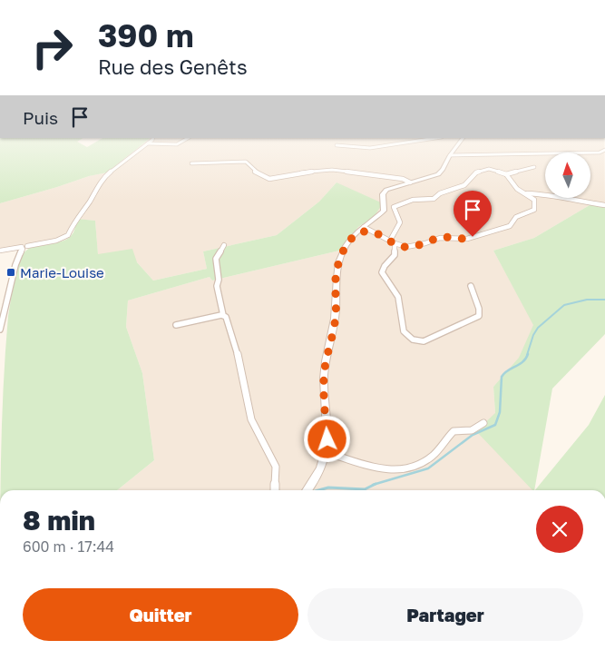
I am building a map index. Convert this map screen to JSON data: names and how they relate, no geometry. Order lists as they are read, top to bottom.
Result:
{
  "places": {
    "transit": ["Marie-Louise"]
  },
  "north": "top",
  "page": {
    "turn": ["390 m", "Rue des Genêts"],
    "then": "Puis",
    "heading": ["8 min", "600 m · 17:44"],
    "buttons": ["Quitter", "Partager"]
  }
}
